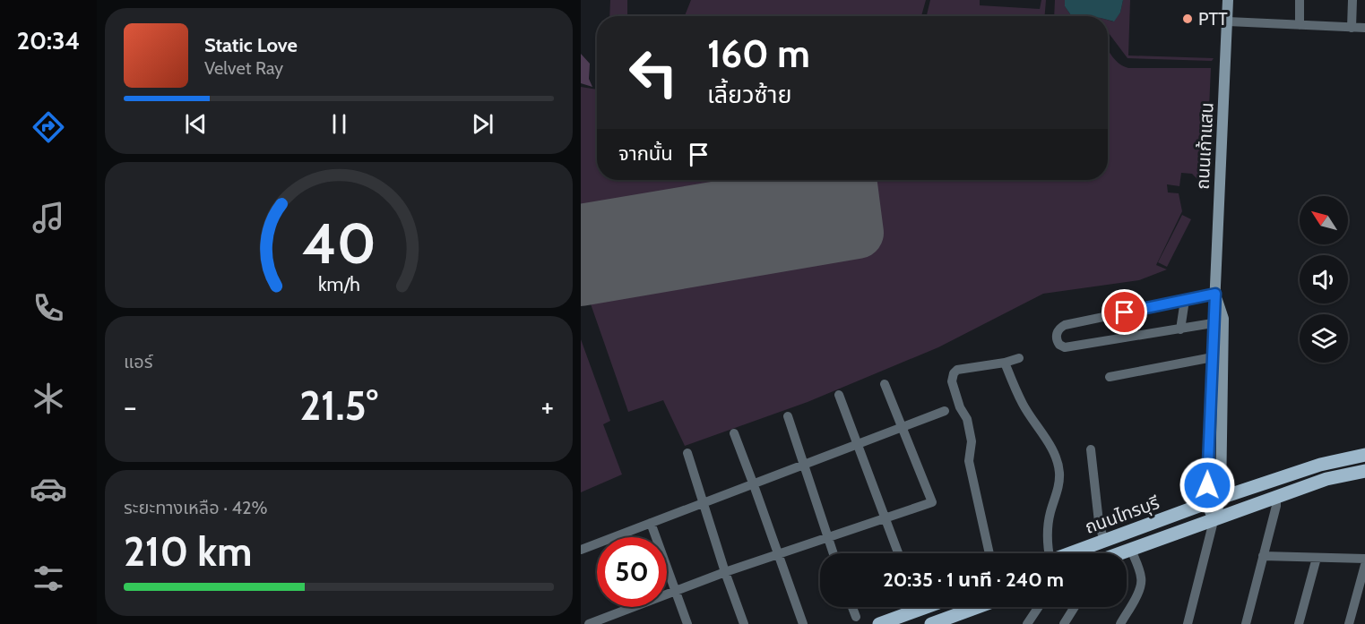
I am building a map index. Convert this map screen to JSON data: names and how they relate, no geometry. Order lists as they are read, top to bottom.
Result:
{
  "streets": {
    "main road": ["ถนนเก้าแสน", "ถนนไทรบุรี"]
  },
  "crossings": [
    ["ถนนเก้าแสน", "ถนนไทรบุรี"]
  ],
  "places": ["PTT"],
  "north": "top left",
  "page": {
    "tabs": "20:34",
    "turn": ["160 m", "เลี้ยวซ้าย"],
    "song": ["Static Love", "Velvet Ray"],
    "then": "จากนั้น",
    "tile": [
      "แอร์",
      ["ระยะทางเหลือ · 42%", "210 km"]
    ],
    "heat": ["−", "21.5°", "+"],
    "limit": "50",
    "trip": "20:35 · 1 นาที · 240 m",
    "gauge": ["40", "km/h"]
  }
}
